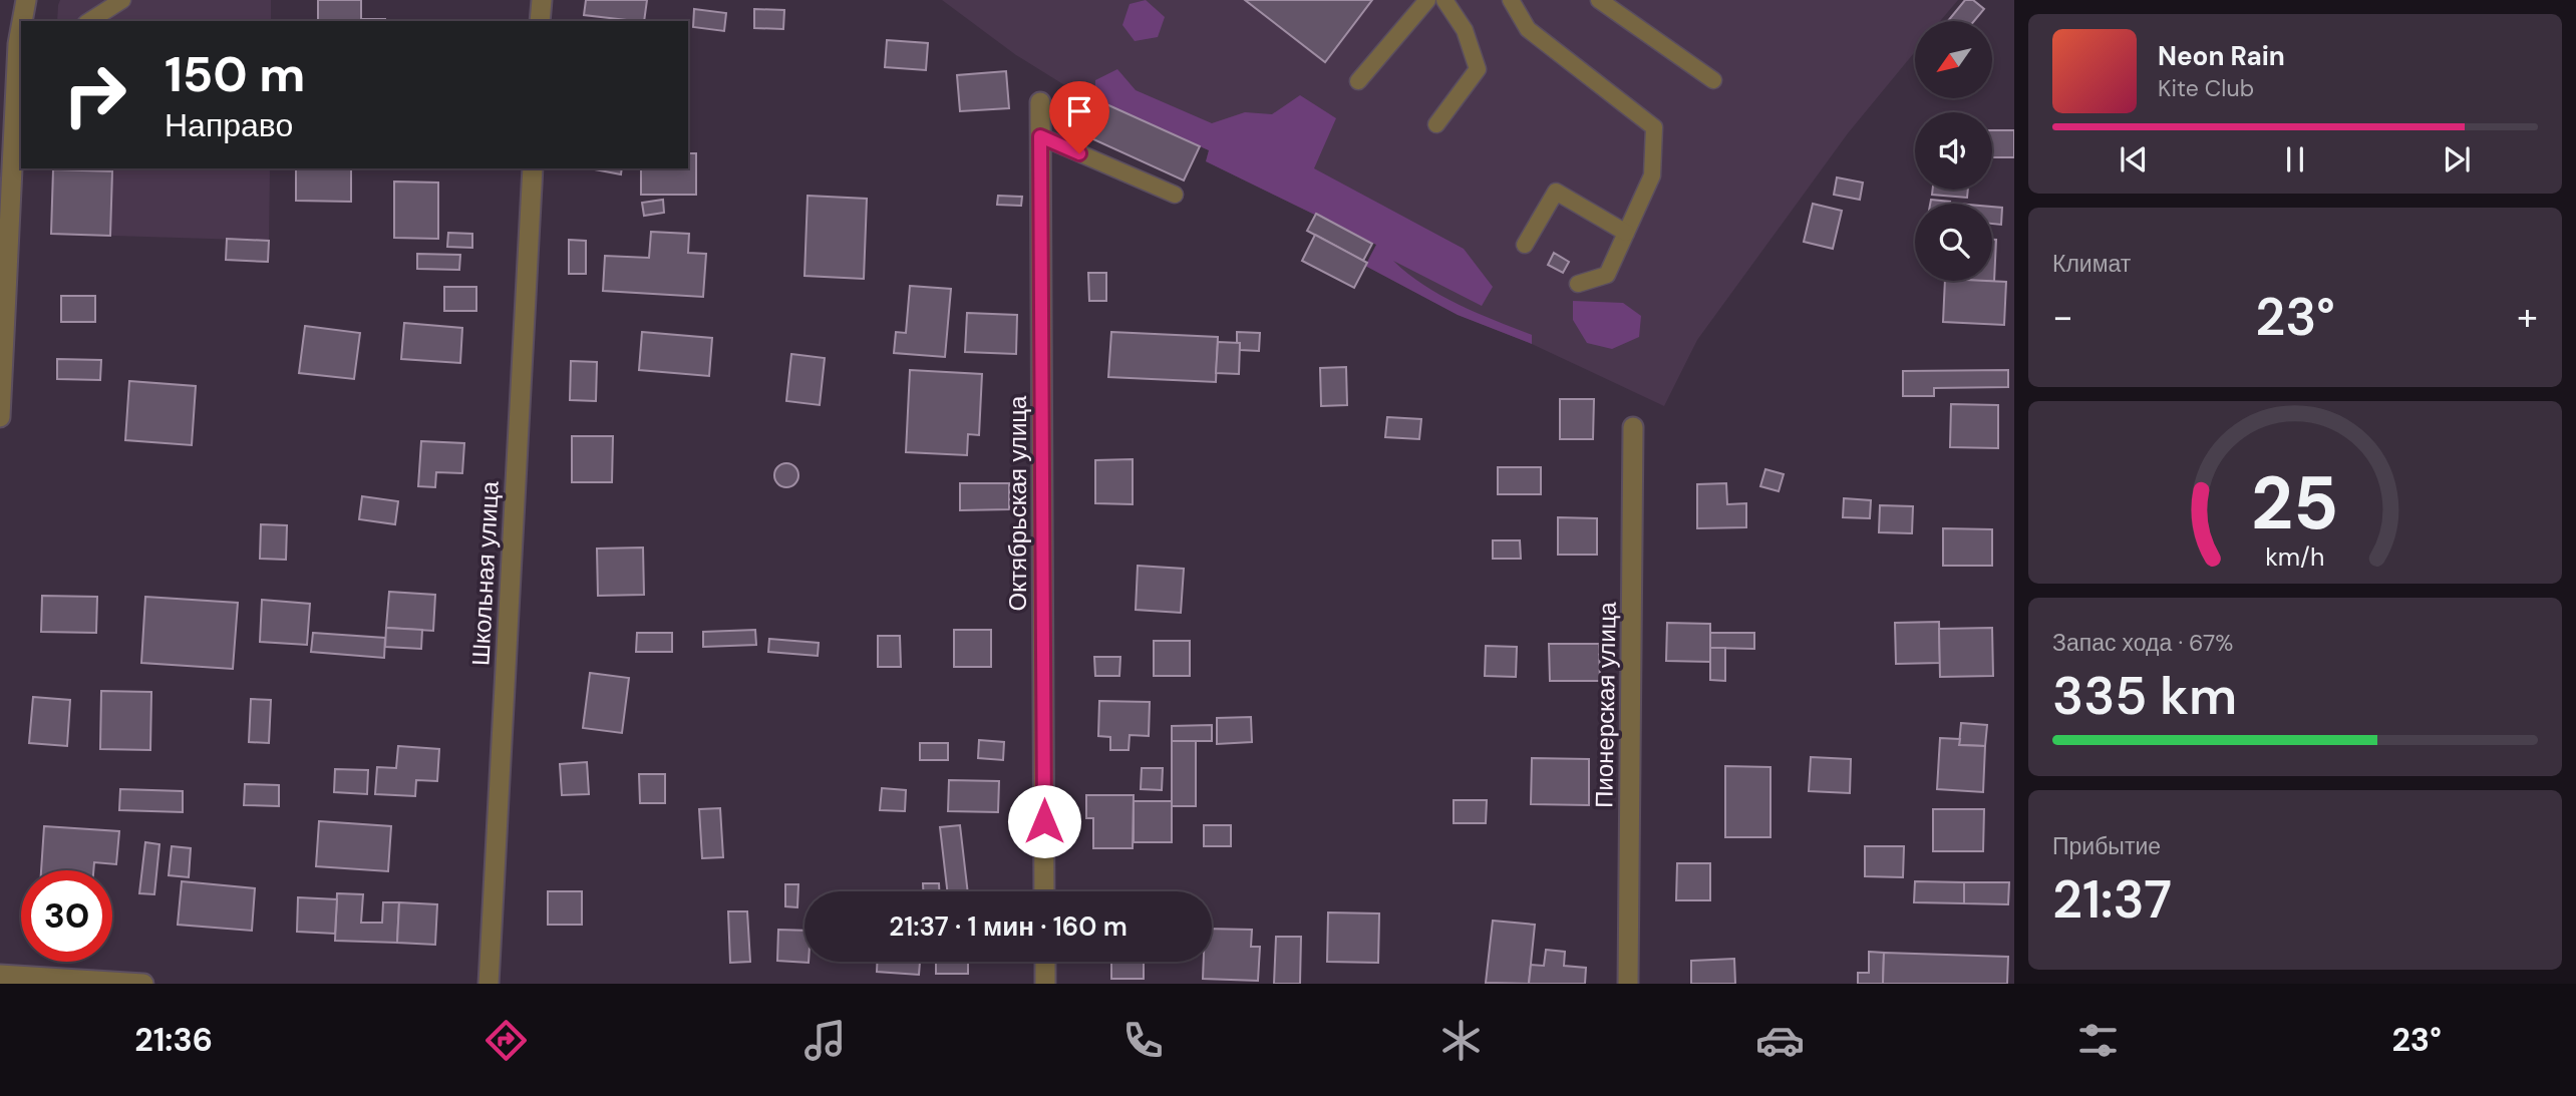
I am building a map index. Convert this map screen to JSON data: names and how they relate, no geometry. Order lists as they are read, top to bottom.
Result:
{
  "streets": {
    "street": ["Октябрьская улица", "Школьная улица", "Пионерская улица"]
  },
  "north": "bottom left",
  "page": {
    "turn": ["150 m", "Направо"],
    "song": ["Neon Rain", "Kite Club"],
    "tile": [
      "Климат",
      ["Запас хода · 67%", "335 km"],
      ["Прибытие", "21:37"]
    ],
    "heat": ["−", "23°", "+"],
    "limit": "30",
    "trip": "21:37 · 1 мин · 160 m",
    "tabs": ["21:36", "23°"],
    "gauge": ["25", "km/h"]
  }
}
